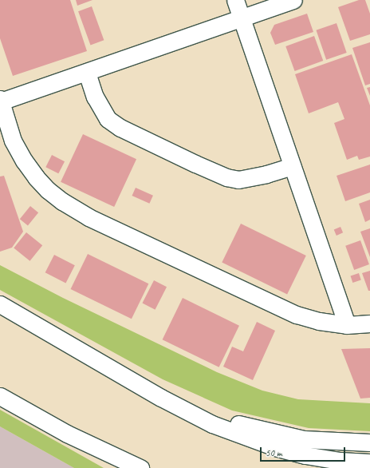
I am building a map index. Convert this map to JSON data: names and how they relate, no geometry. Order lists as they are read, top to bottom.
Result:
{
  "scale_bar": "50 m"
}
